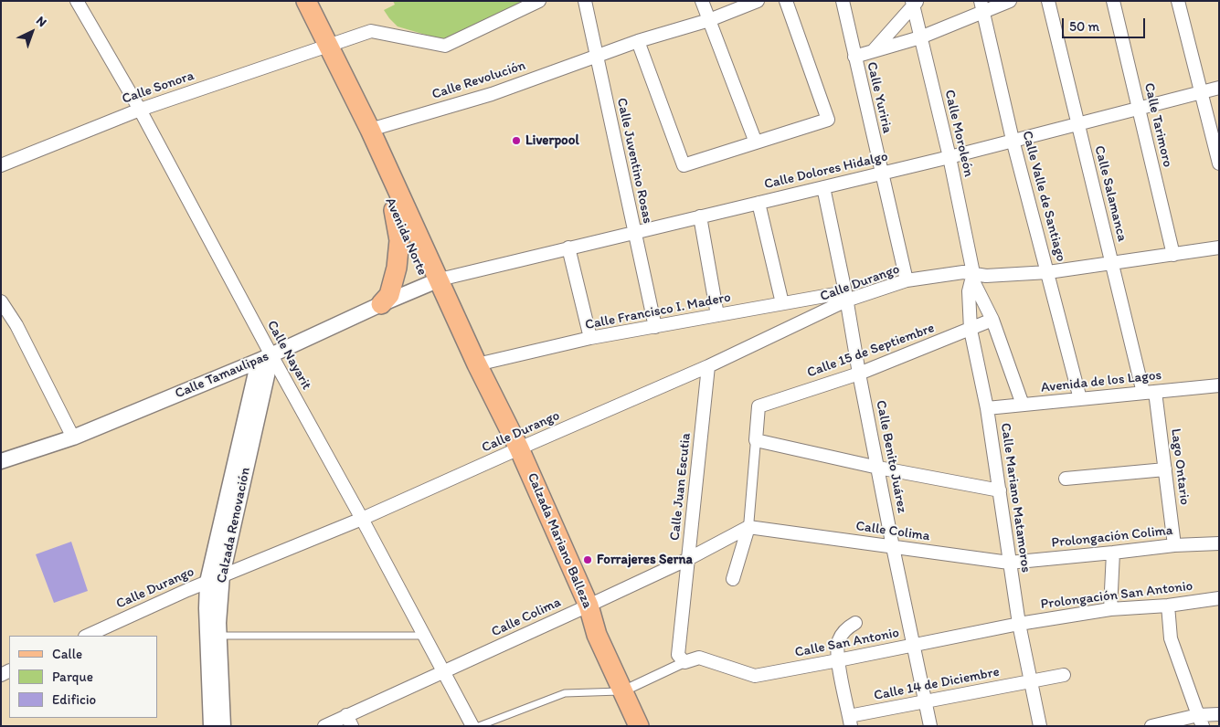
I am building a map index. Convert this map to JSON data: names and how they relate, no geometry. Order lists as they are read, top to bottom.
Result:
{
  "streets": {
    "main road": ["Avenida Norte", "Calzada Mariano Balleza"],
    "street": [
      "Calle Revolución",
      "Calle Sonora",
      "Calle Yuriria",
      "Calle Tarimoro",
      "Calle Moroleón",
      "Calle Juventino Rosas",
      "Calle Dolores Hidalgo",
      "Calle Salamanca",
      "Calle Valle de Santiago",
      "Calle Durango",
      "Calle Francisco I. Madero",
      "Calle 15 de Septiembre",
      "Calle Nayarit",
      "Calle Tamaulipas",
      "Avenida de los Lagos",
      "Calle Benito Juárez",
      "Lago Ontario",
      "Calle Juan Escutia",
      "Calle Mariano Matamoros",
      "Calzada Renovación",
      "Calle Colima",
      "Prolongación Colima",
      "Prolongación San Antonio",
      "Calle San Antonio",
      "Calle 14 de Diciembre"
    ]
  },
  "crossings": [
    ["Calle Revolución", "Calle Juventino Rosas"],
    ["Calle Revolución", "Avenida Norte"],
    ["Calle Sonora", "Avenida Norte"],
    ["Calle Sonora", "Calle Nayarit"],
    ["Calle Yuriria", "Calle Dolores Hidalgo"],
    ["Calle Yuriria", "Calle Durango"],
    ["Calle Tarimoro", "Calle Dolores Hidalgo"],
    ["Calle Tarimoro", "Calle Durango"],
    ["Calle Moroleón", "Calle Dolores Hidalgo"],
    ["Calle Moroleón", "Calle Durango"],
    ["Calle Moroleón", "Calle Mariano Matamoros"],
    ["Calle Juventino Rosas", "Calle Dolores Hidalgo"],
    ["Calle Juventino Rosas", "Calle Francisco I. Madero"],
    ["Calle Dolores Hidalgo", "Calle Salamanca"],
    ["Calle Dolores Hidalgo", "Calle Valle de Santiago"],
    ["Calle Dolores Hidalgo", "Avenida Norte"],
    ["Calle Dolores Hidalgo", "Calle Tamaulipas"],
    ["Calle Dolores Hidalgo", "Calle Benito Juárez"],
    ["Calle Salamanca", "Calle Durango"],
    ["Calle Salamanca", "Avenida de los Lagos"],
    ["Calle Salamanca", "Lago Ontario"],
    ["Calle Valle de Santiago", "Calle Durango"],
    ["Calle Valle de Santiago", "Avenida de los Lagos"],
    ["Avenida Norte", "Calle Durango"],
    ["Avenida Norte", "Calle Francisco I. Madero"],
    ["Avenida Norte", "Calle Tamaulipas"],
    ["Avenida Norte", "Calzada Mariano Balleza"],
    ["Calle Durango", "Calle Francisco I. Madero"],
    ["Calle Durango", "Calle Nayarit"],
    ["Calle Durango", "Calle Benito Juárez"],
    ["Calle Durango", "Calle Juan Escutia"],
    ["Calle Durango", "Calle Mariano Matamoros"],
    ["Calle Durango", "Calzada Renovación"],
    ["Calle Durango", "Calzada Mariano Balleza"],
    ["Calle Francisco I. Madero", "Calle Benito Juárez"],
    ["Calle 15 de Septiembre", "Calle Benito Juárez"],
    ["Calle 15 de Septiembre", "Calle Mariano Matamoros"],
    ["Calle Nayarit", "Calle Tamaulipas"],
    ["Calle Nayarit", "Calzada Renovación"],
    ["Calle Nayarit", "Calle Colima"],
    ["Calle Tamaulipas", "Calzada Renovación"],
    ["Avenida de los Lagos", "Lago Ontario"],
    ["Avenida de los Lagos", "Calle Mariano Matamoros"],
    ["Calle Benito Juárez", "Calle Colima"],
    ["Calle Benito Juárez", "Calle San Antonio"],
    ["Calle Benito Juárez", "Calle 14 de Diciembre"],
    ["Lago Ontario", "Prolongación Colima"],
    ["Calle Juan Escutia", "Calle Colima"],
    ["Calle Juan Escutia", "Calle San Antonio"],
    ["Calle Mariano Matamoros", "Calle Colima"],
    ["Calle Mariano Matamoros", "Prolongación Colima"],
    ["Calle Mariano Matamoros", "Prolongación San Antonio"],
    ["Calle Mariano Matamoros", "Calle San Antonio"],
    ["Calle Mariano Matamoros", "Calle 14 de Diciembre"],
    ["Calle Colima", "Prolongación Colima"],
    ["Calle Colima", "Calzada Mariano Balleza"],
    ["Prolongación San Antonio", "Calle San Antonio"]
  ],
  "places": ["Liverpool", "Forrajeres Serna"],
  "legend": ["Calle", "Parque", "Edificio"],
  "scale_bar": "50 m",
  "north": "top right"
}
